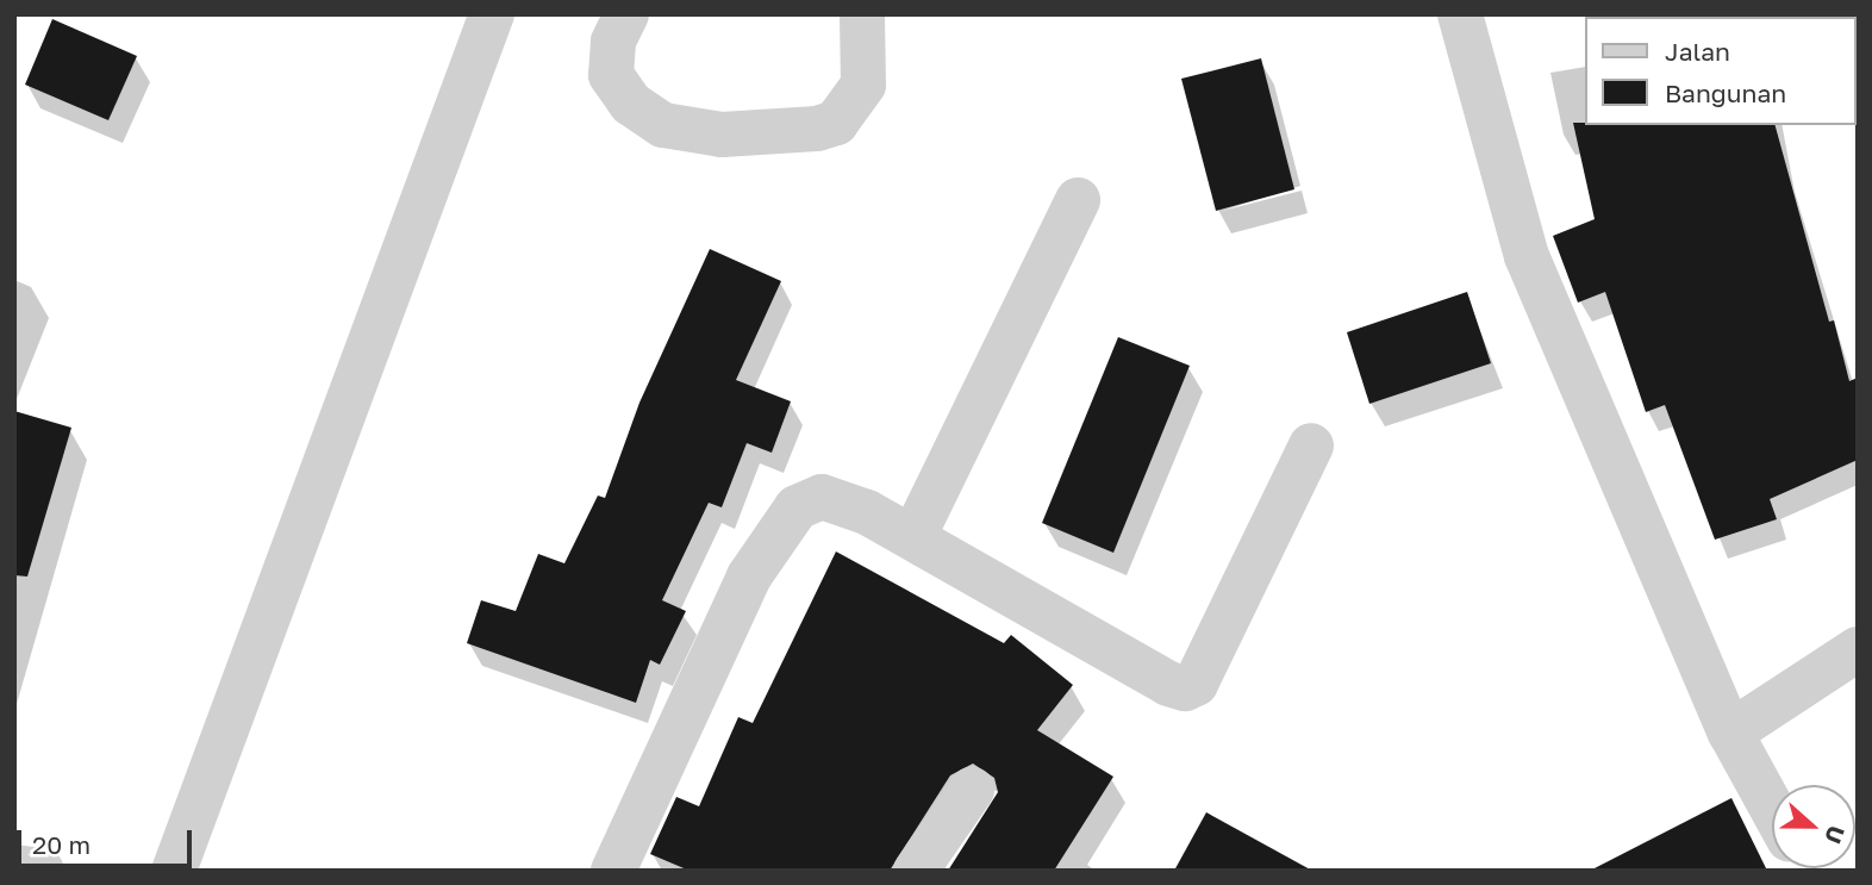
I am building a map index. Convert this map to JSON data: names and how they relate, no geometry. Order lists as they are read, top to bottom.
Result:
{
  "legend": ["Jalan", "Bangunan"],
  "scale_bar": "20 m",
  "north": "right"
}
